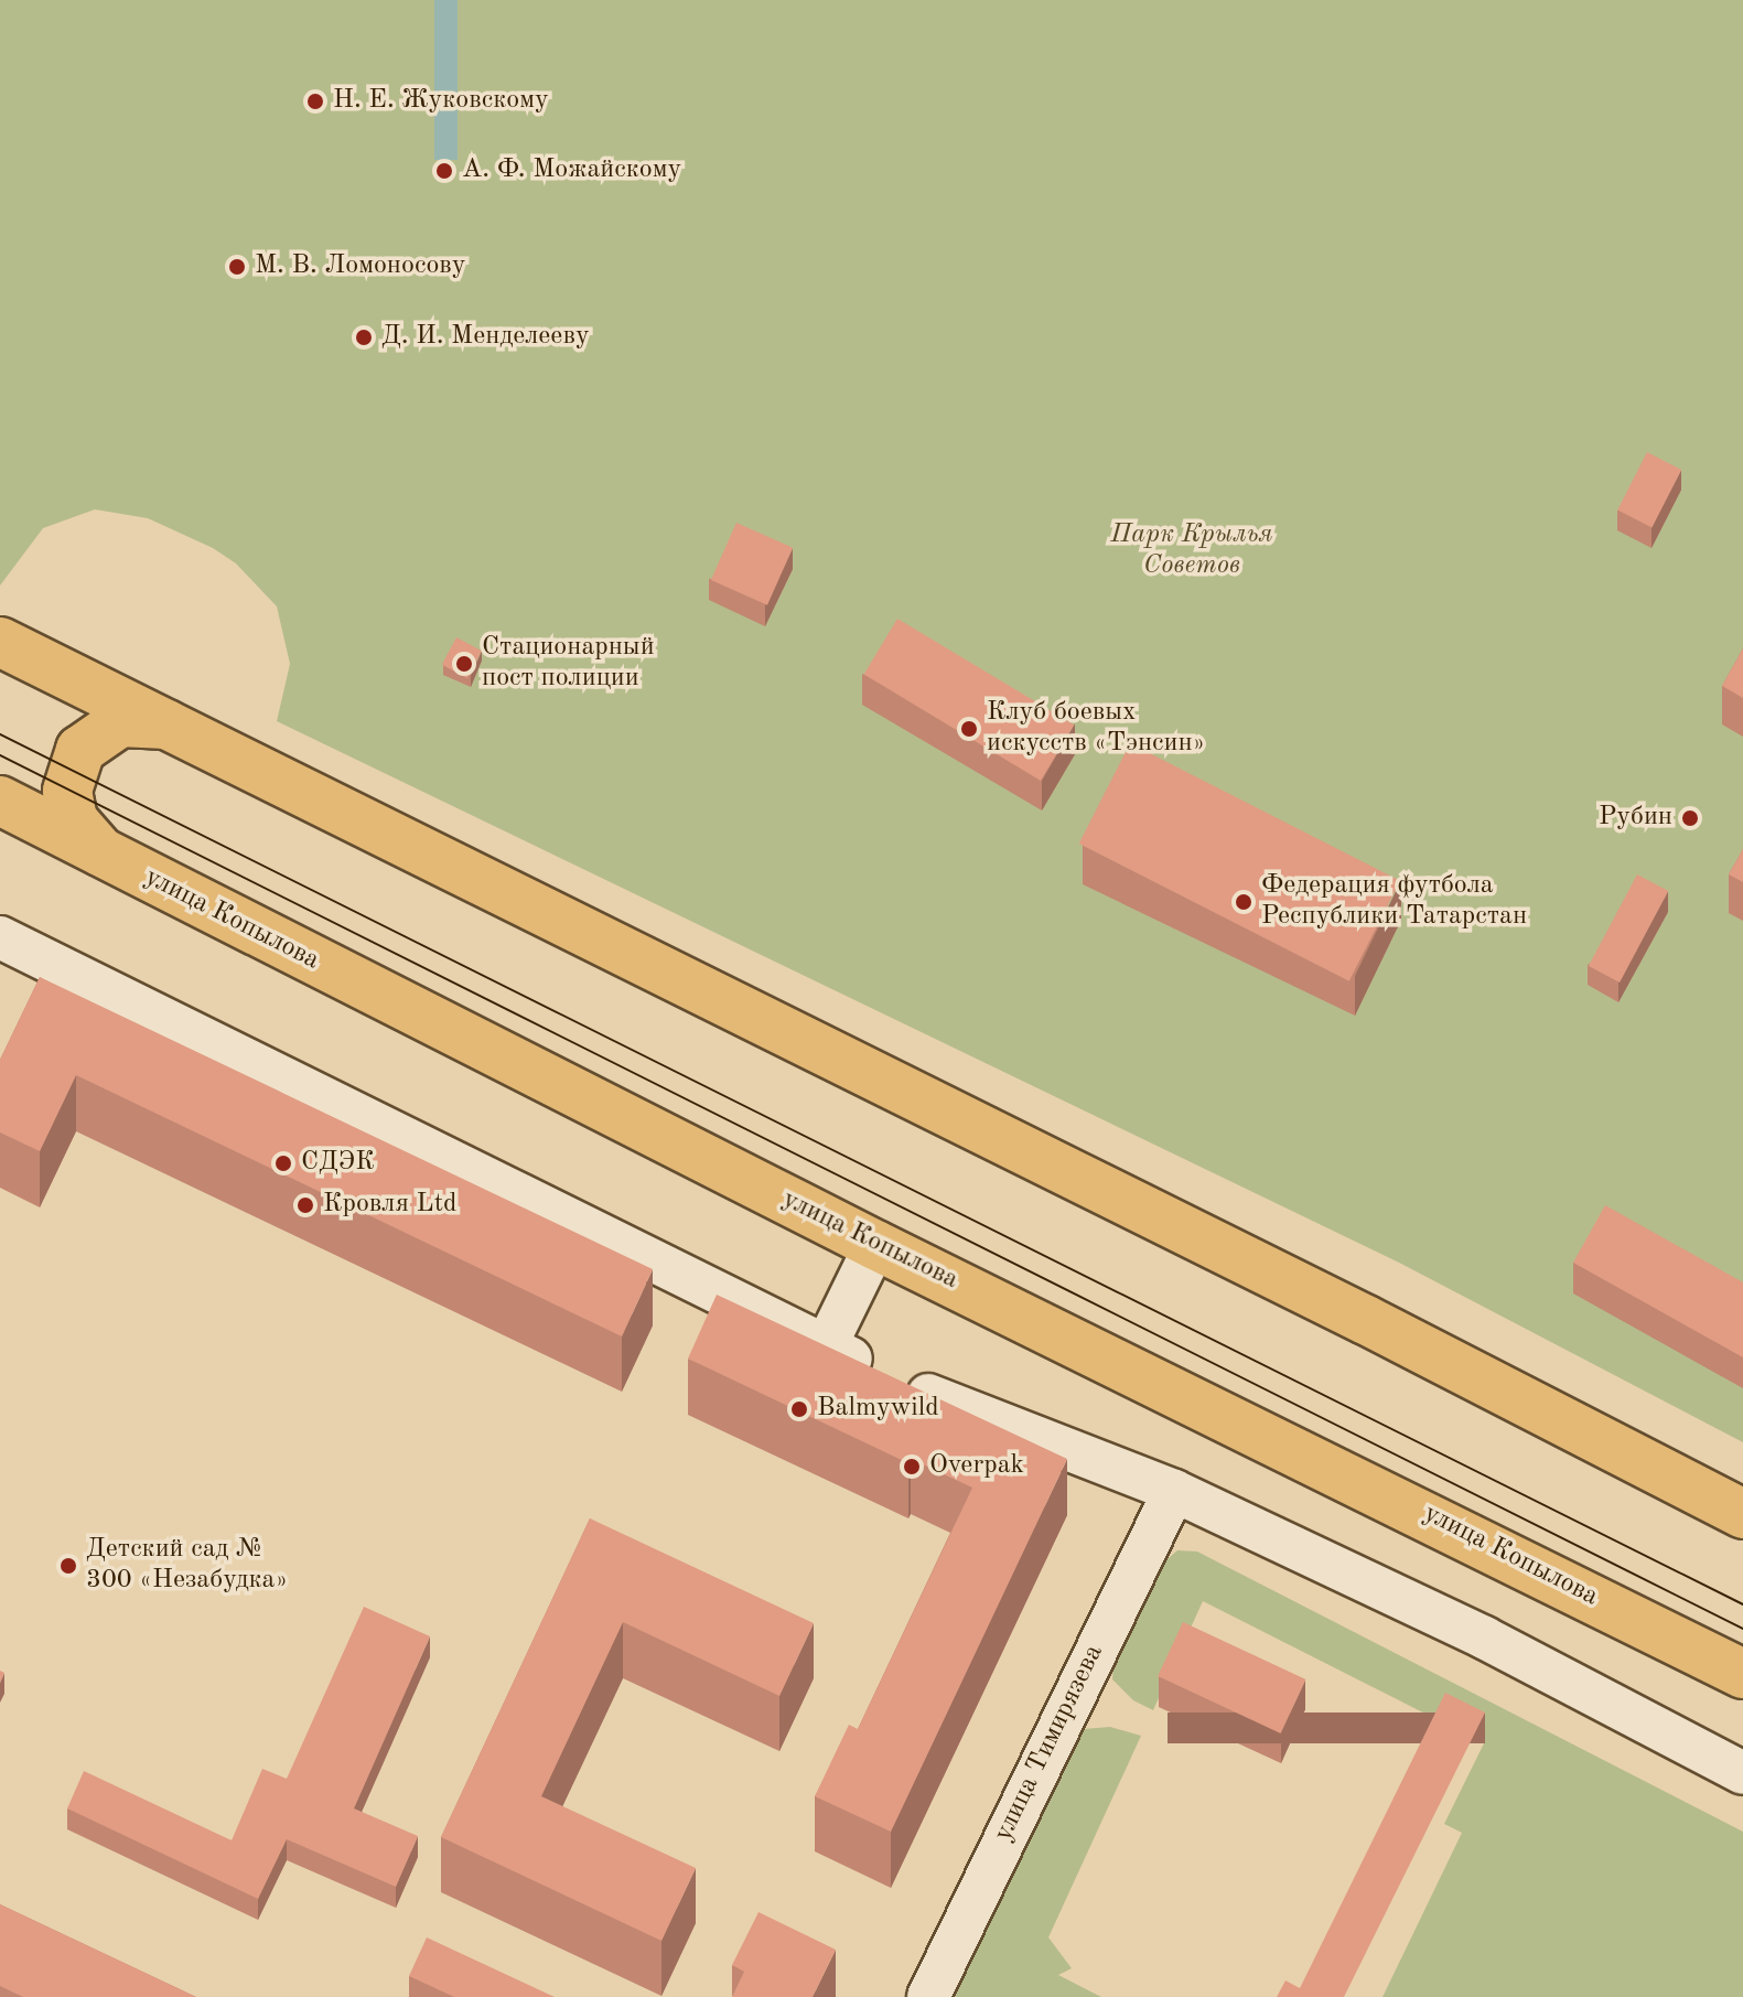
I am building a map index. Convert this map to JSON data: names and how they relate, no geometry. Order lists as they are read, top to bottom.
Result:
{
  "streets": {
    "main road": ["улица Копылова"],
    "street": ["улица Тимирязева"]
  },
  "parks": ["Парк Крылья Советов"],
  "places": [
    "Н. Е. Жуковскому",
    "А. Ф. Можайскому",
    "М. В. Ломоносову",
    "Д. И. Менделееву",
    "Стационарный пост полиции",
    "Клуб боевых искусств «Тэнсин»",
    "Рубин",
    "Федерация футбола Республики Татарстан",
    "СДЭК",
    "Кровля Ltd",
    "Balmywild",
    "Overpak",
    "Детский сад № 300 «Незабудка»"
  ]
}
